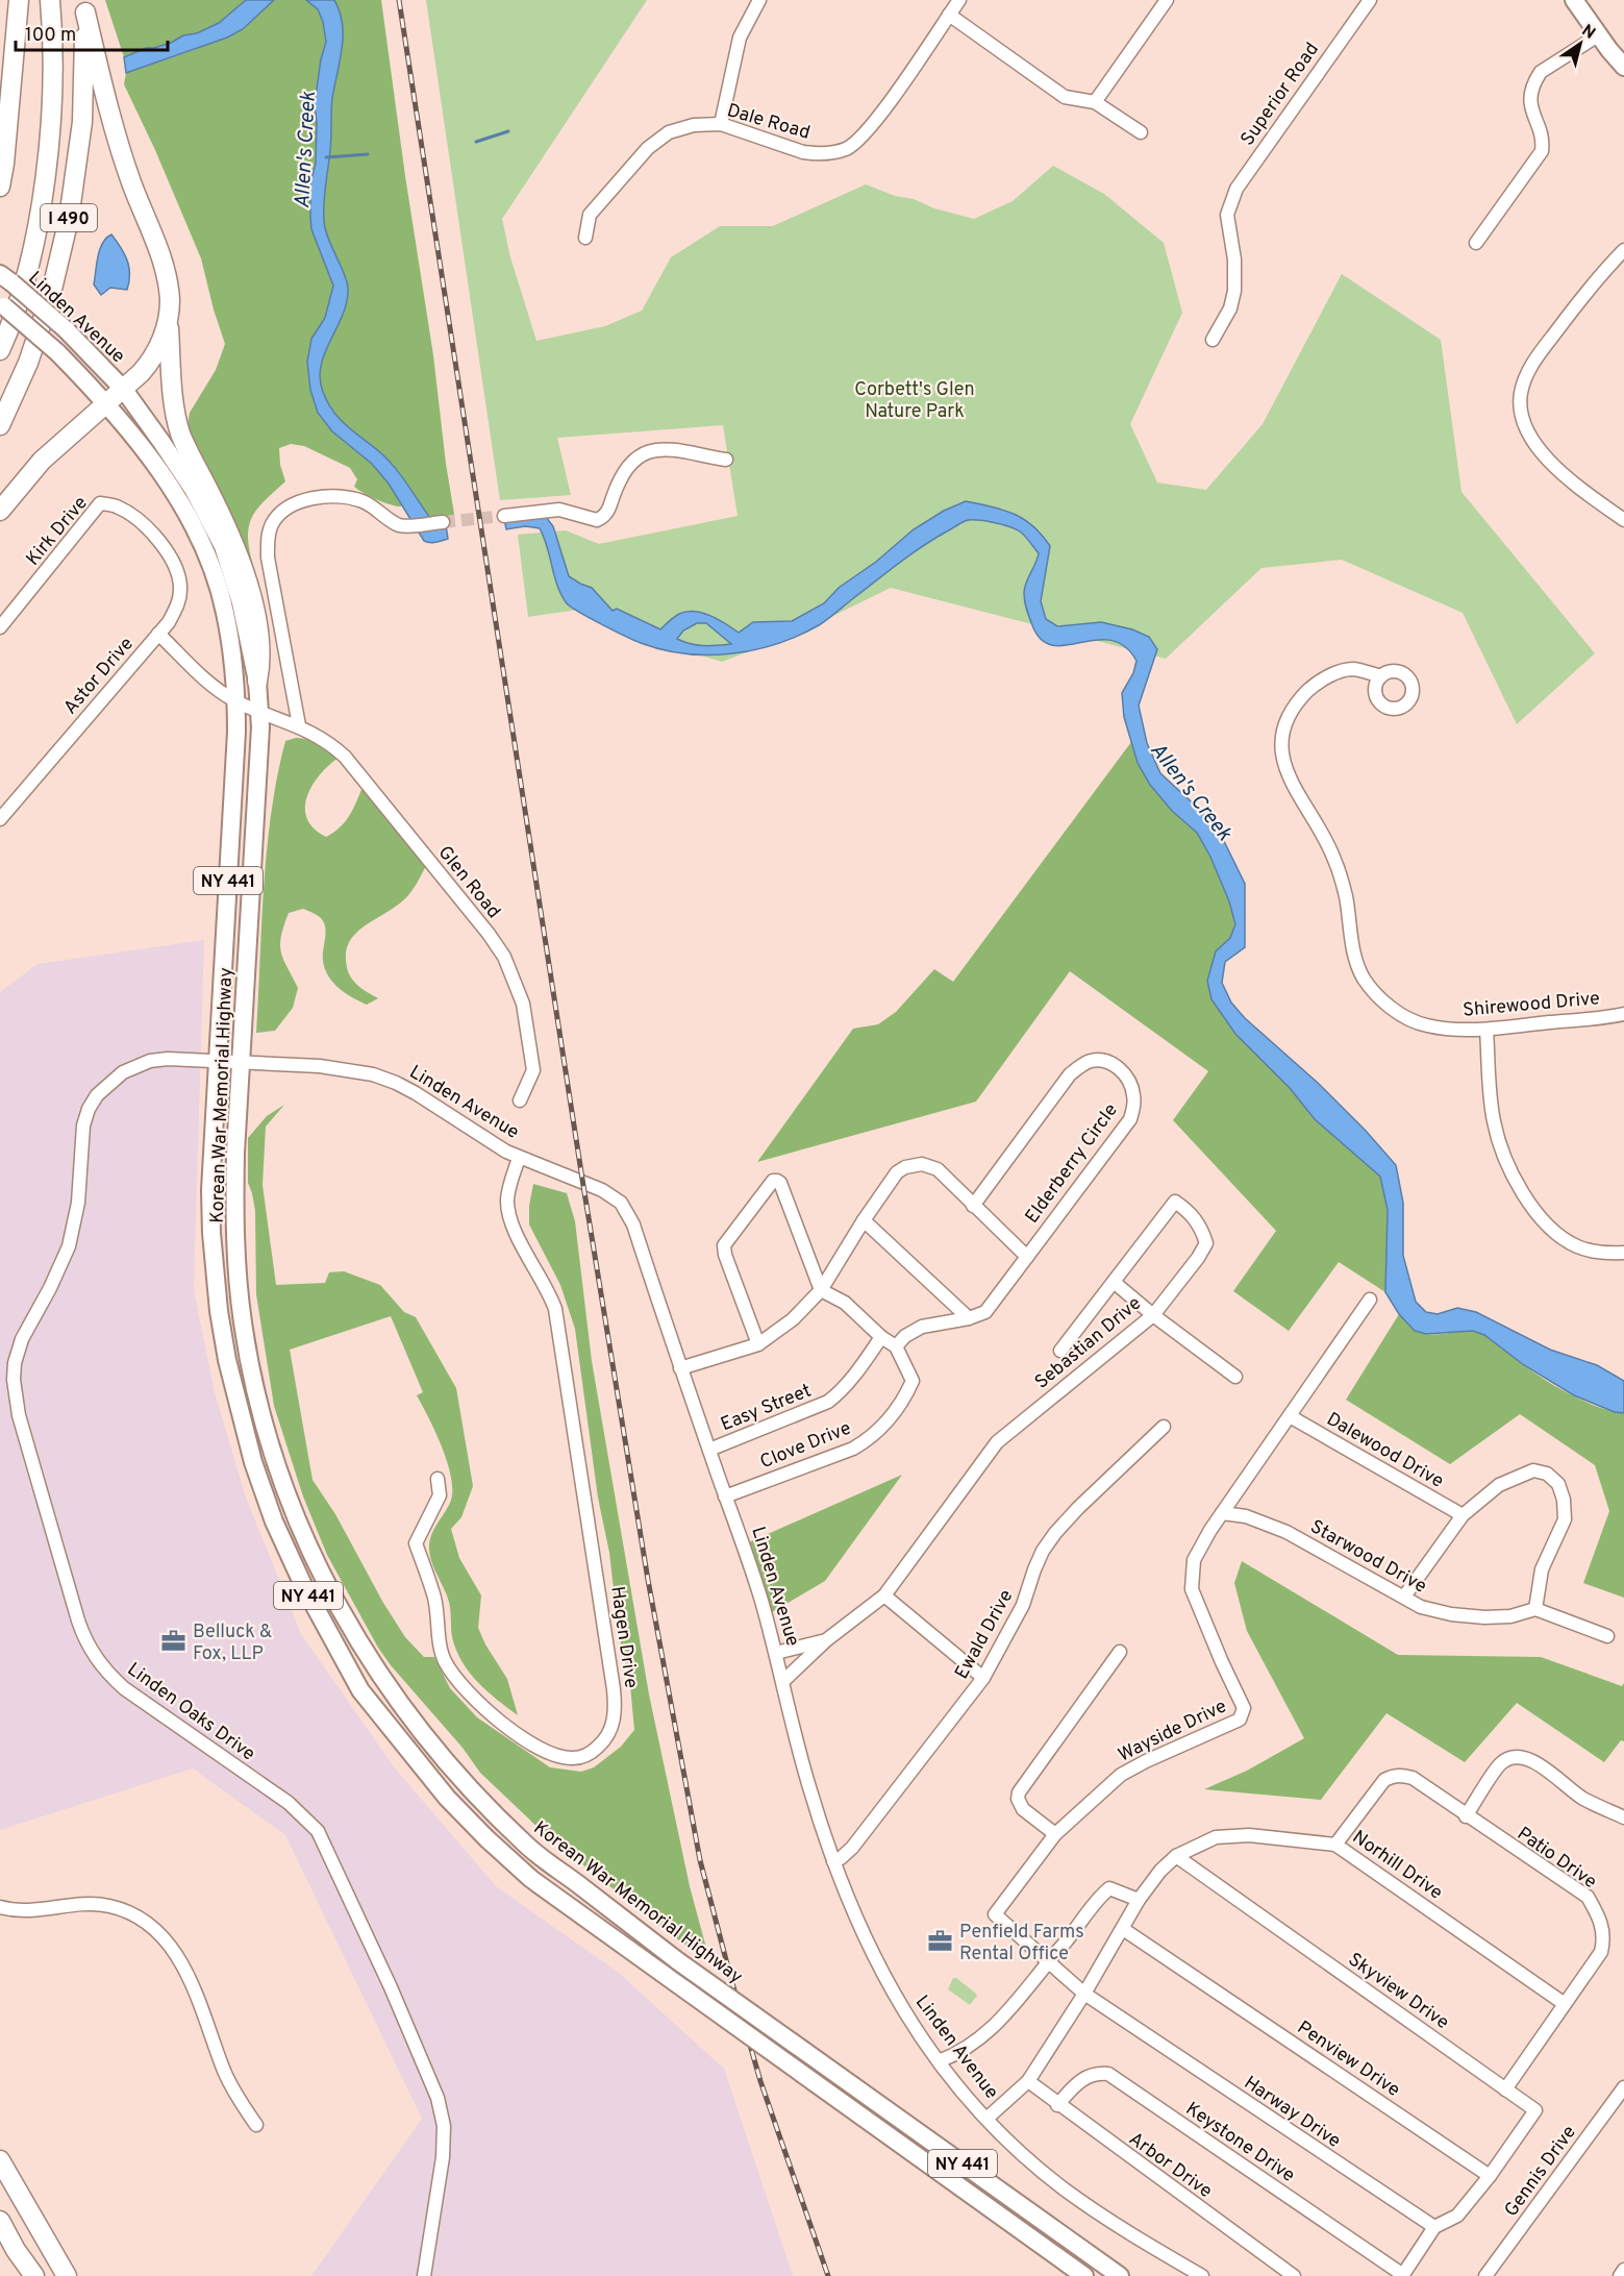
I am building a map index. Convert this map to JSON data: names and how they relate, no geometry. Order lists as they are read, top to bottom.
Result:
{
  "streets": {
    "highway": ["I 490"],
    "main road": ["Linden Avenue", "NY 441", "Korean War Memorial Highway"],
    "street": [
      "Superior Road",
      "Dale Road",
      "Kirk Drive",
      "Astor Drive",
      "Glen Road",
      "Shirewood Drive",
      "Elderberry Circle",
      "Sebastian Drive",
      "Easy Street",
      "Clove Drive",
      "Dalewood Drive",
      "Starwood Drive",
      "Ewald Drive",
      "Hagen Drive",
      "Linden Oaks Drive",
      "Wayside Drive",
      "Patio Drive",
      "Norhill Drive",
      "Skyview Drive",
      "Penview Drive",
      "Harway Drive",
      "Keystone Drive",
      "Arbor Drive",
      "Gennis Drive"
    ]
  },
  "crossings": [
    ["Linden Avenue", "Korean War Memorial Highway"],
    ["Linden Avenue", "Sebastian Drive"],
    ["Linden Avenue", "Easy Street"],
    ["Linden Avenue", "Clove Drive"],
    ["Linden Avenue", "Ewald Drive"],
    ["Linden Avenue", "Hagen Drive"],
    ["Linden Avenue", "Linden Oaks Drive"],
    ["Linden Avenue", "Norhill Drive"],
    ["Kirk Drive", "Astor Drive"],
    ["Astor Drive", "Glen Road"],
    ["Astor Drive", "Korean War Memorial Highway"],
    ["NY 441", "Korean War Memorial Highway"],
    ["Glen Road", "Korean War Memorial Highway"],
    ["Korean War Memorial Highway", "Linden Oaks Drive"],
    ["Elderberry Circle", "Clove Drive"],
    ["Dalewood Drive", "Wayside Drive"],
    ["Starwood Drive", "Wayside Drive"],
    ["Wayside Drive", "Harway Drive"],
    ["Patio Drive", "Norhill Drive"],
    ["Patio Drive", "Skyview Drive"],
    ["Norhill Drive", "Skyview Drive"],
    ["Norhill Drive", "Penview Drive"],
    ["Norhill Drive", "Harway Drive"],
    ["Norhill Drive", "Arbor Drive"],
    ["Skyview Drive", "Penview Drive"],
    ["Keystone Drive", "Arbor Drive"]
  ],
  "water": ["Allen's Creek"],
  "parks": ["Corbett's Glen Nature Park"],
  "places": {
    "office": ["Belluck & Fox, LLP", "Penfield Farms Rental Office"]
  },
  "scale_bar": "100 m",
  "north": "top right"
}
